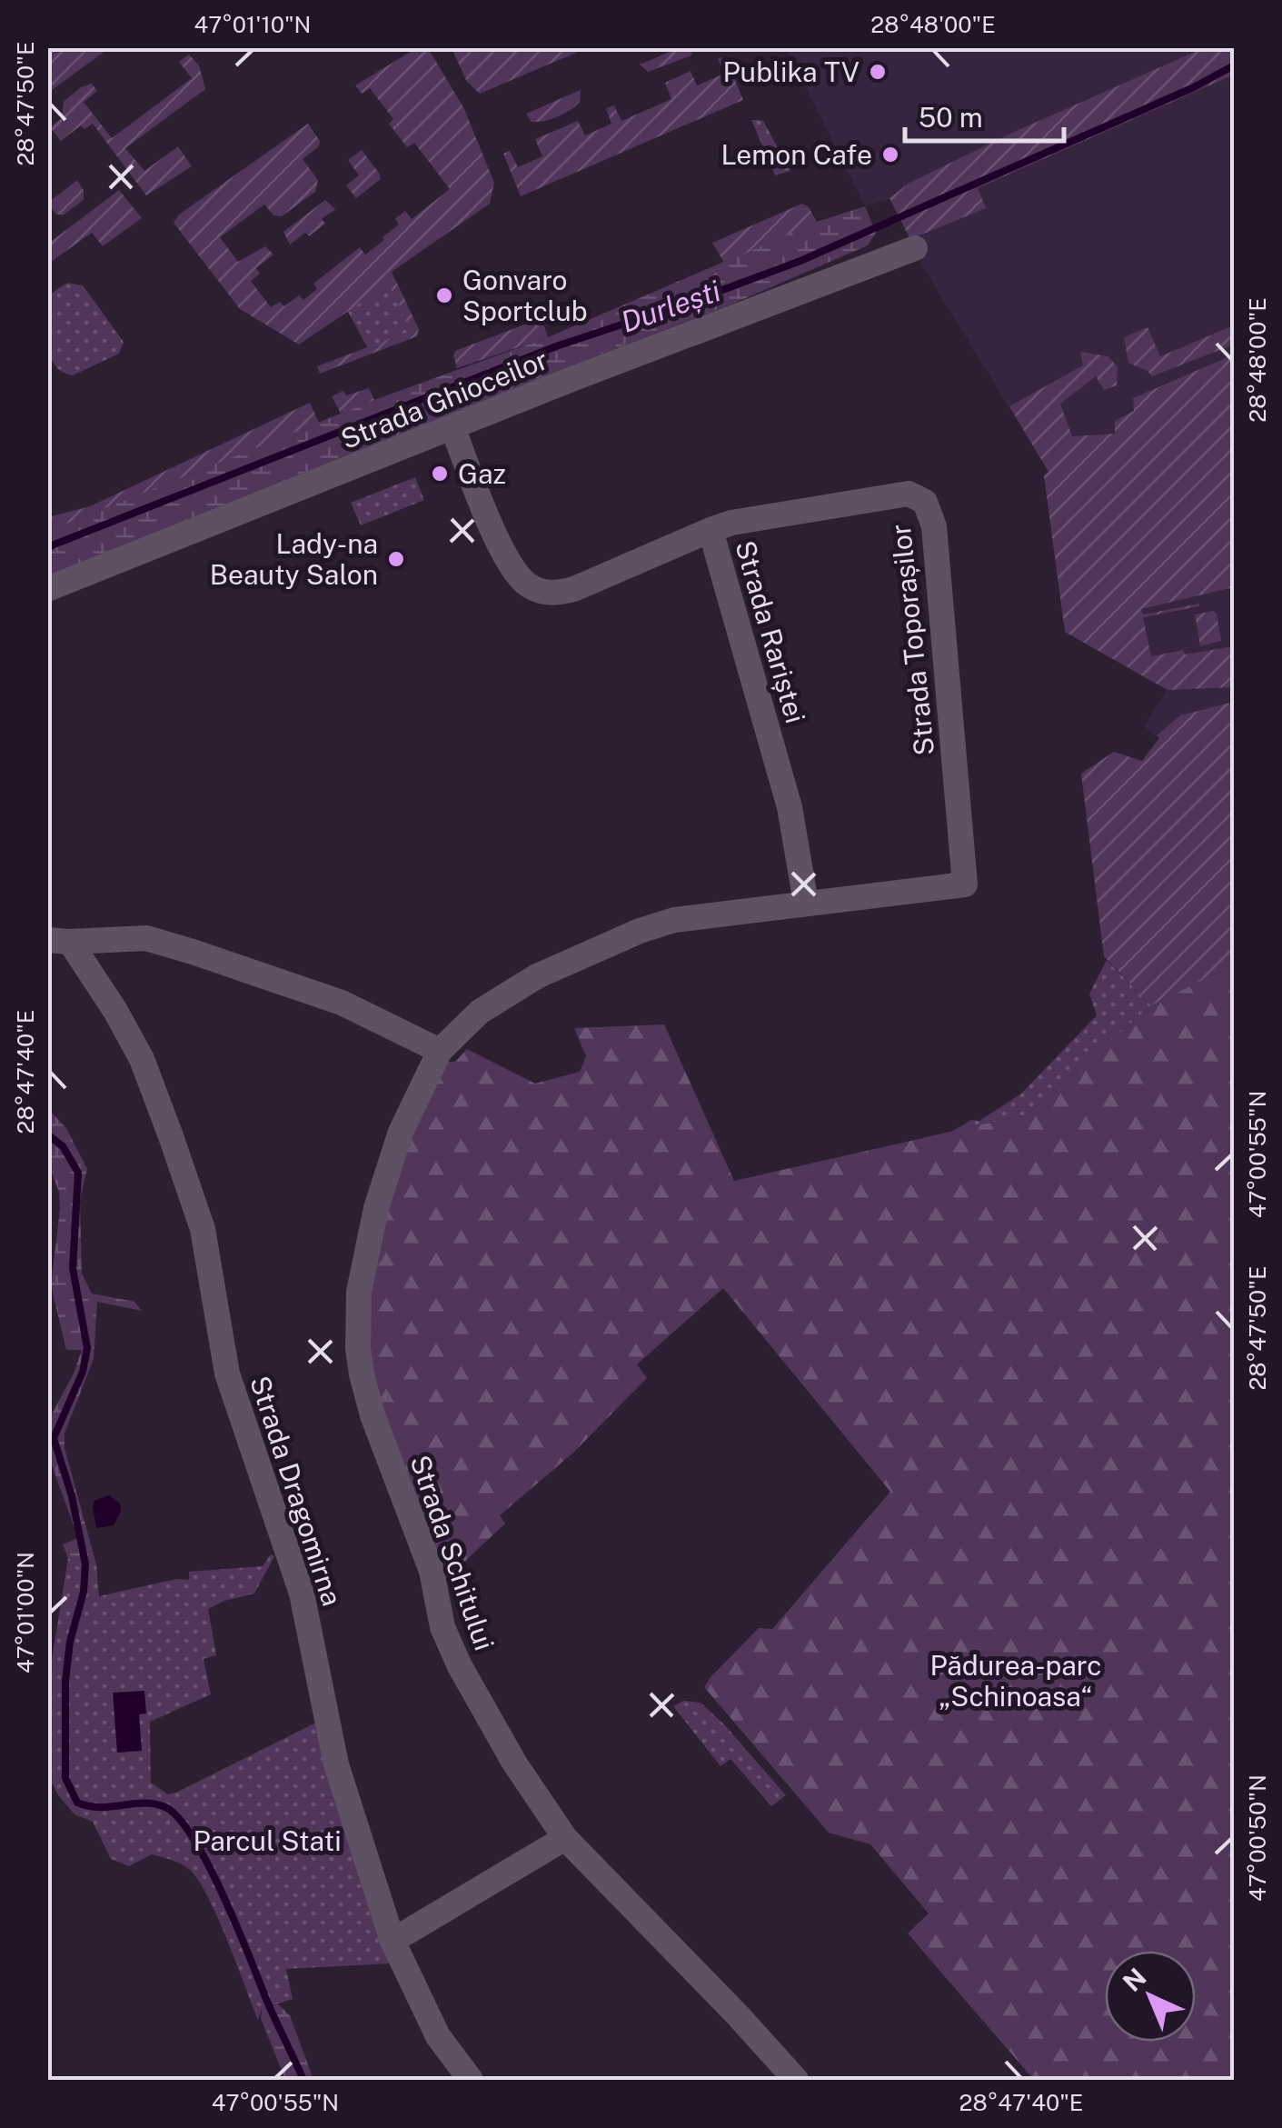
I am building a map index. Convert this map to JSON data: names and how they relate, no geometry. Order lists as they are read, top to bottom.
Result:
{
  "streets": {
    "street": [
      "Strada Ghioceilor",
      "Strada Rariștei",
      "Strada Toporașilor",
      "Strada Dragomirna",
      "Strada Schitului"
    ]
  },
  "crossings": [
    ["Strada Ghioceilor", "Strada Rariștei"],
    ["Strada Rariștei", "Strada Toporașilor"]
  ],
  "water": ["Durlești"],
  "parks": ["Pădurea-parc „Schinoasa“", "Parcul Stati"],
  "places": [
    "Publika TV",
    "Lemon Cafe",
    "Gonvaro Sportclub",
    "Gaz",
    "Lady-na Beauty Salon"
  ],
  "scale_bar": "50 m",
  "north": "top left",
  "coordinates": [
    "47°01'10\"N",
    "28°48'00\"E",
    "28°47'50\"E",
    "28°47'40\"E",
    "47°00'55\"N",
    "47°01'00\"N",
    "47°00'50\"N"
  ]
}
